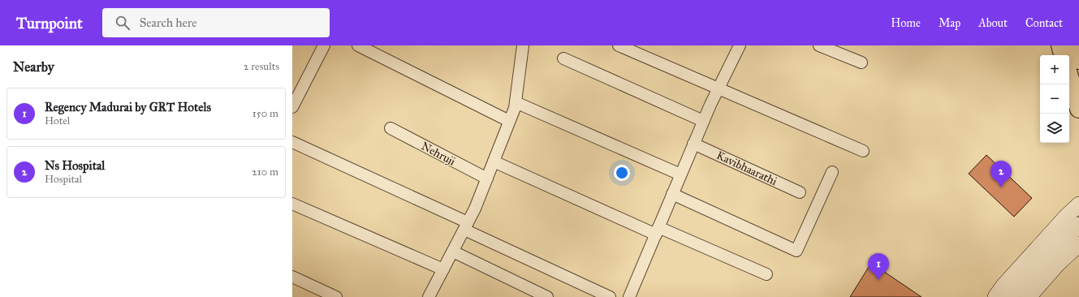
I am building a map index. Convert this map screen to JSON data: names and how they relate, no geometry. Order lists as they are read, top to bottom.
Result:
{
  "streets": {
    "street": ["Nehruji", "Kavibhaarathi"]
  },
  "page": {
    "header": "Turnpoint",
    "search": "Search here",
    "nav": [
      "Home",
      "Map",
      "About",
      "Contact"
    ],
    "heading": ["Nearby", "2 results"],
    "map_buttons": ["+", "−"],
    "list": [
      {
        "mark": "1",
        "name": "Regency Madurai by GRT Hotels",
        "note": "Hotel",
        "value": "150 m"
      },
      {
        "mark": "2",
        "name": "Ns Hospital",
        "note": "Hospital",
        "value": "210 m"
      }
    ],
    "pins": ["2", "1"]
  }
}
